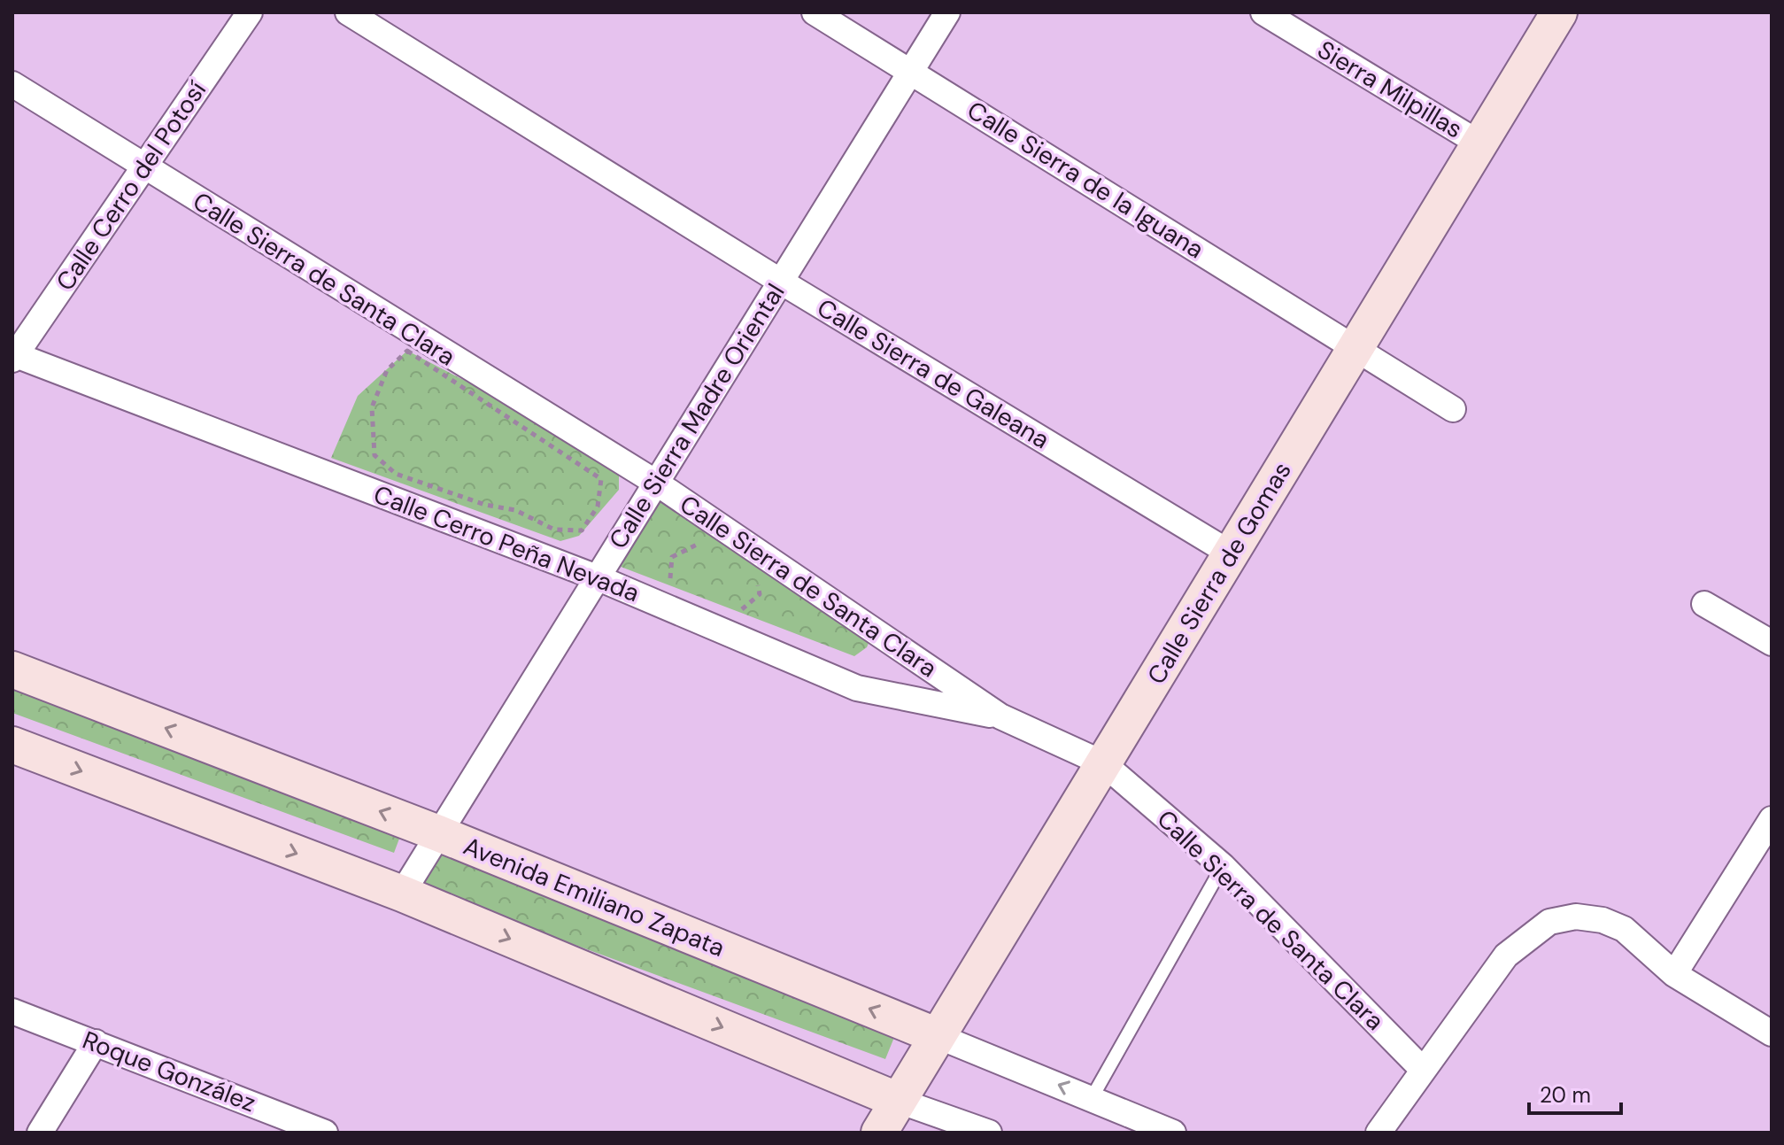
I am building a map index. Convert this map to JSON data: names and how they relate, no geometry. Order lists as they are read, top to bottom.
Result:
{
  "streets": {
    "street": [
      "Sierra Milpillas",
      "Calle Sierra de la Iguana",
      "Calle Cerro del Potosí",
      "Calle Sierra de Santa Clara",
      "Calle Sierra de Galeana",
      "Calle Sierra Madre Oriental",
      "Calle Cerro Peña Nevada",
      "Calle Sierra de Gomas",
      "Avenida Emiliano Zapata",
      "Roque González"
    ]
  },
  "crossings": [
    ["Sierra Milpillas", "Calle Sierra de Gomas"],
    ["Calle Sierra de la Iguana", "Calle Sierra Madre Oriental"],
    ["Calle Sierra de la Iguana", "Calle Sierra de Gomas"],
    ["Calle Cerro del Potosí", "Calle Sierra de Santa Clara"],
    ["Calle Cerro del Potosí", "Calle Cerro Peña Nevada"],
    ["Calle Sierra de Santa Clara", "Calle Sierra Madre Oriental"],
    ["Calle Sierra de Santa Clara", "Calle Cerro Peña Nevada"],
    ["Calle Sierra de Santa Clara", "Calle Sierra de Gomas"],
    ["Calle Sierra de Galeana", "Calle Sierra Madre Oriental"],
    ["Calle Sierra de Galeana", "Calle Sierra de Gomas"],
    ["Calle Sierra Madre Oriental", "Calle Cerro Peña Nevada"],
    ["Calle Sierra Madre Oriental", "Avenida Emiliano Zapata"],
    ["Calle Sierra de Gomas", "Avenida Emiliano Zapata"]
  ],
  "scale_bar": "20 m"
}
